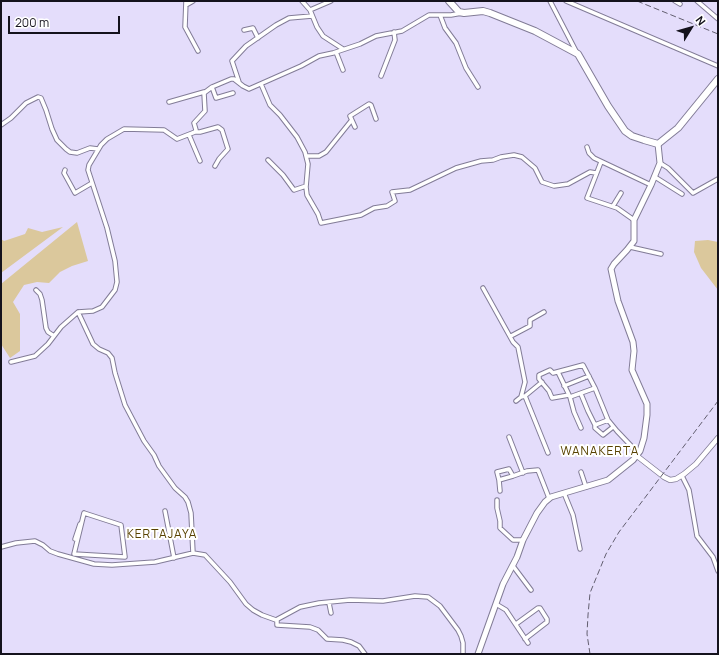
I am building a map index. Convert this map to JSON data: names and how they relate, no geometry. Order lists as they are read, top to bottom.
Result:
{
  "districts": ["WANAKERTA", "KERTAJAYA"],
  "scale_bar": "200 m",
  "north": "top right"
}
